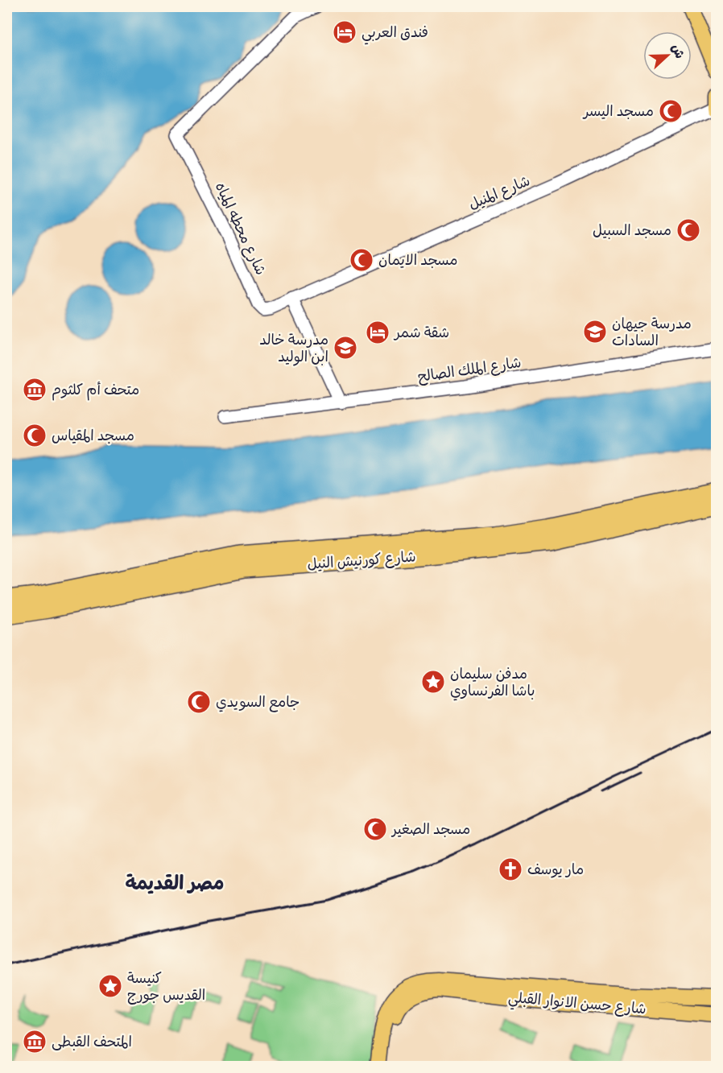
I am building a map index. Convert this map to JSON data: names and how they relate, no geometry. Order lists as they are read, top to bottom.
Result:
{
  "streets": {
    "highway": ["شارع كورنيش النيل"],
    "main road": ["شارع حسن الانوار القبلي"],
    "street": ["شارع المنيل", "شارع محطه المياه", "شارع الملك الصالح"]
  },
  "crossings": [
    ["شارع المنيل", "شارع محطه المياه"]
  ],
  "districts": ["مصر القديمة"],
  "places": {
    "hotel": ["فندق العربي", "شقة شمر"],
    "mosque": [
      "مسجد اليسر",
      "مسجد السبيل",
      "مسجد الايمان",
      "مسجد المقياس",
      "جامع السويدي",
      "مسجد الصغير"
    ],
    "school or university": ["مدرسة جيهان السادات", "مدرسة خالد ابن الوليد"],
    "museum": ["متحف أم كلثوم", "المتحف القبطى"],
    "place": ["مدفن سليمان باشا الفرنساوي", "كنيسة القديس جورج"],
    "church": ["مار يوسف"]
  },
  "north": "right"
}
